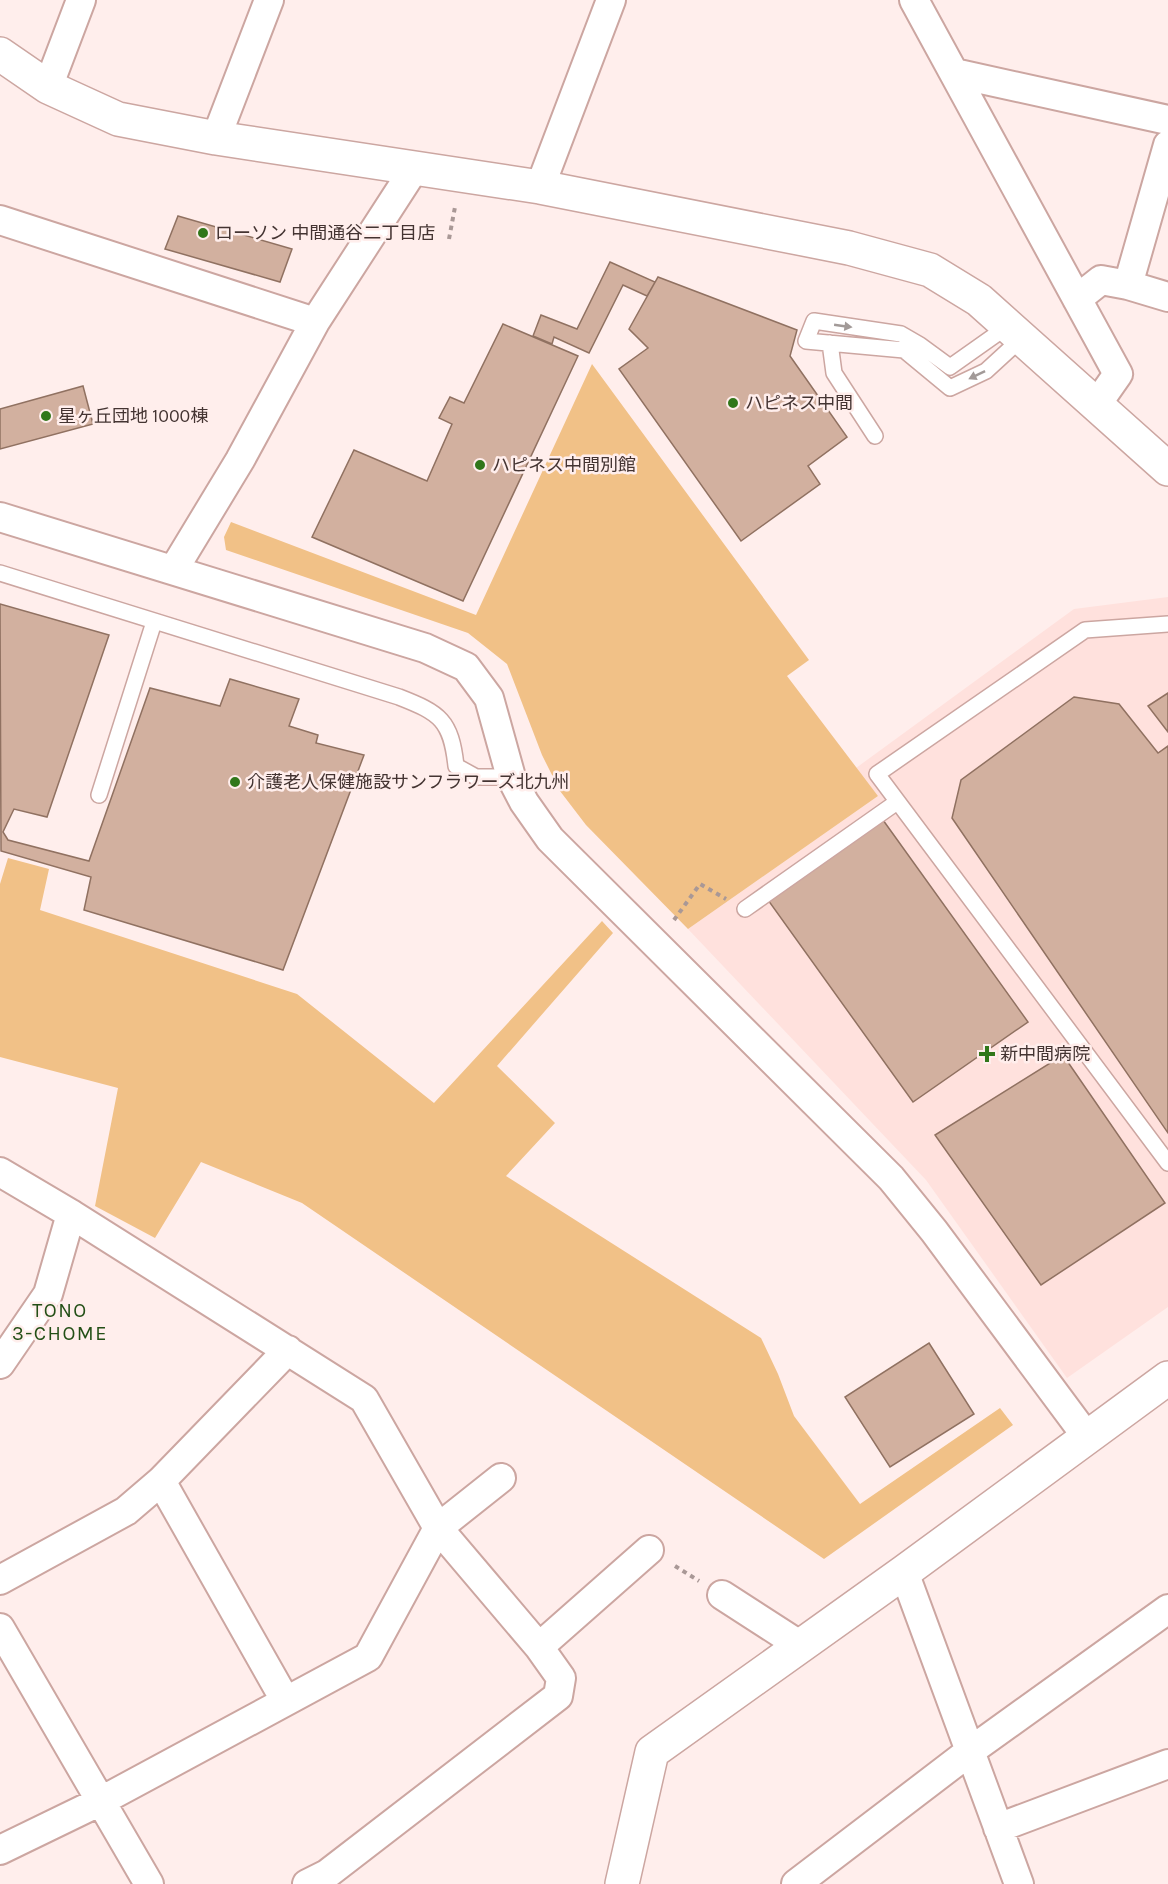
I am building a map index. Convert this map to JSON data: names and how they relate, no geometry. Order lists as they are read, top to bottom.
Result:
{
  "districts": ["TONO 3-CHOME"],
  "places": {
    "other": [
      "ローソン 中間通谷二丁目店",
      "ハピネス中間",
      "星ヶ丘団地 1000棟",
      "ハピネス中間別館",
      "介護老人保健施設サンフラワーズ北九州"
    ],
    "health": ["新中間病院"]
  }
}
